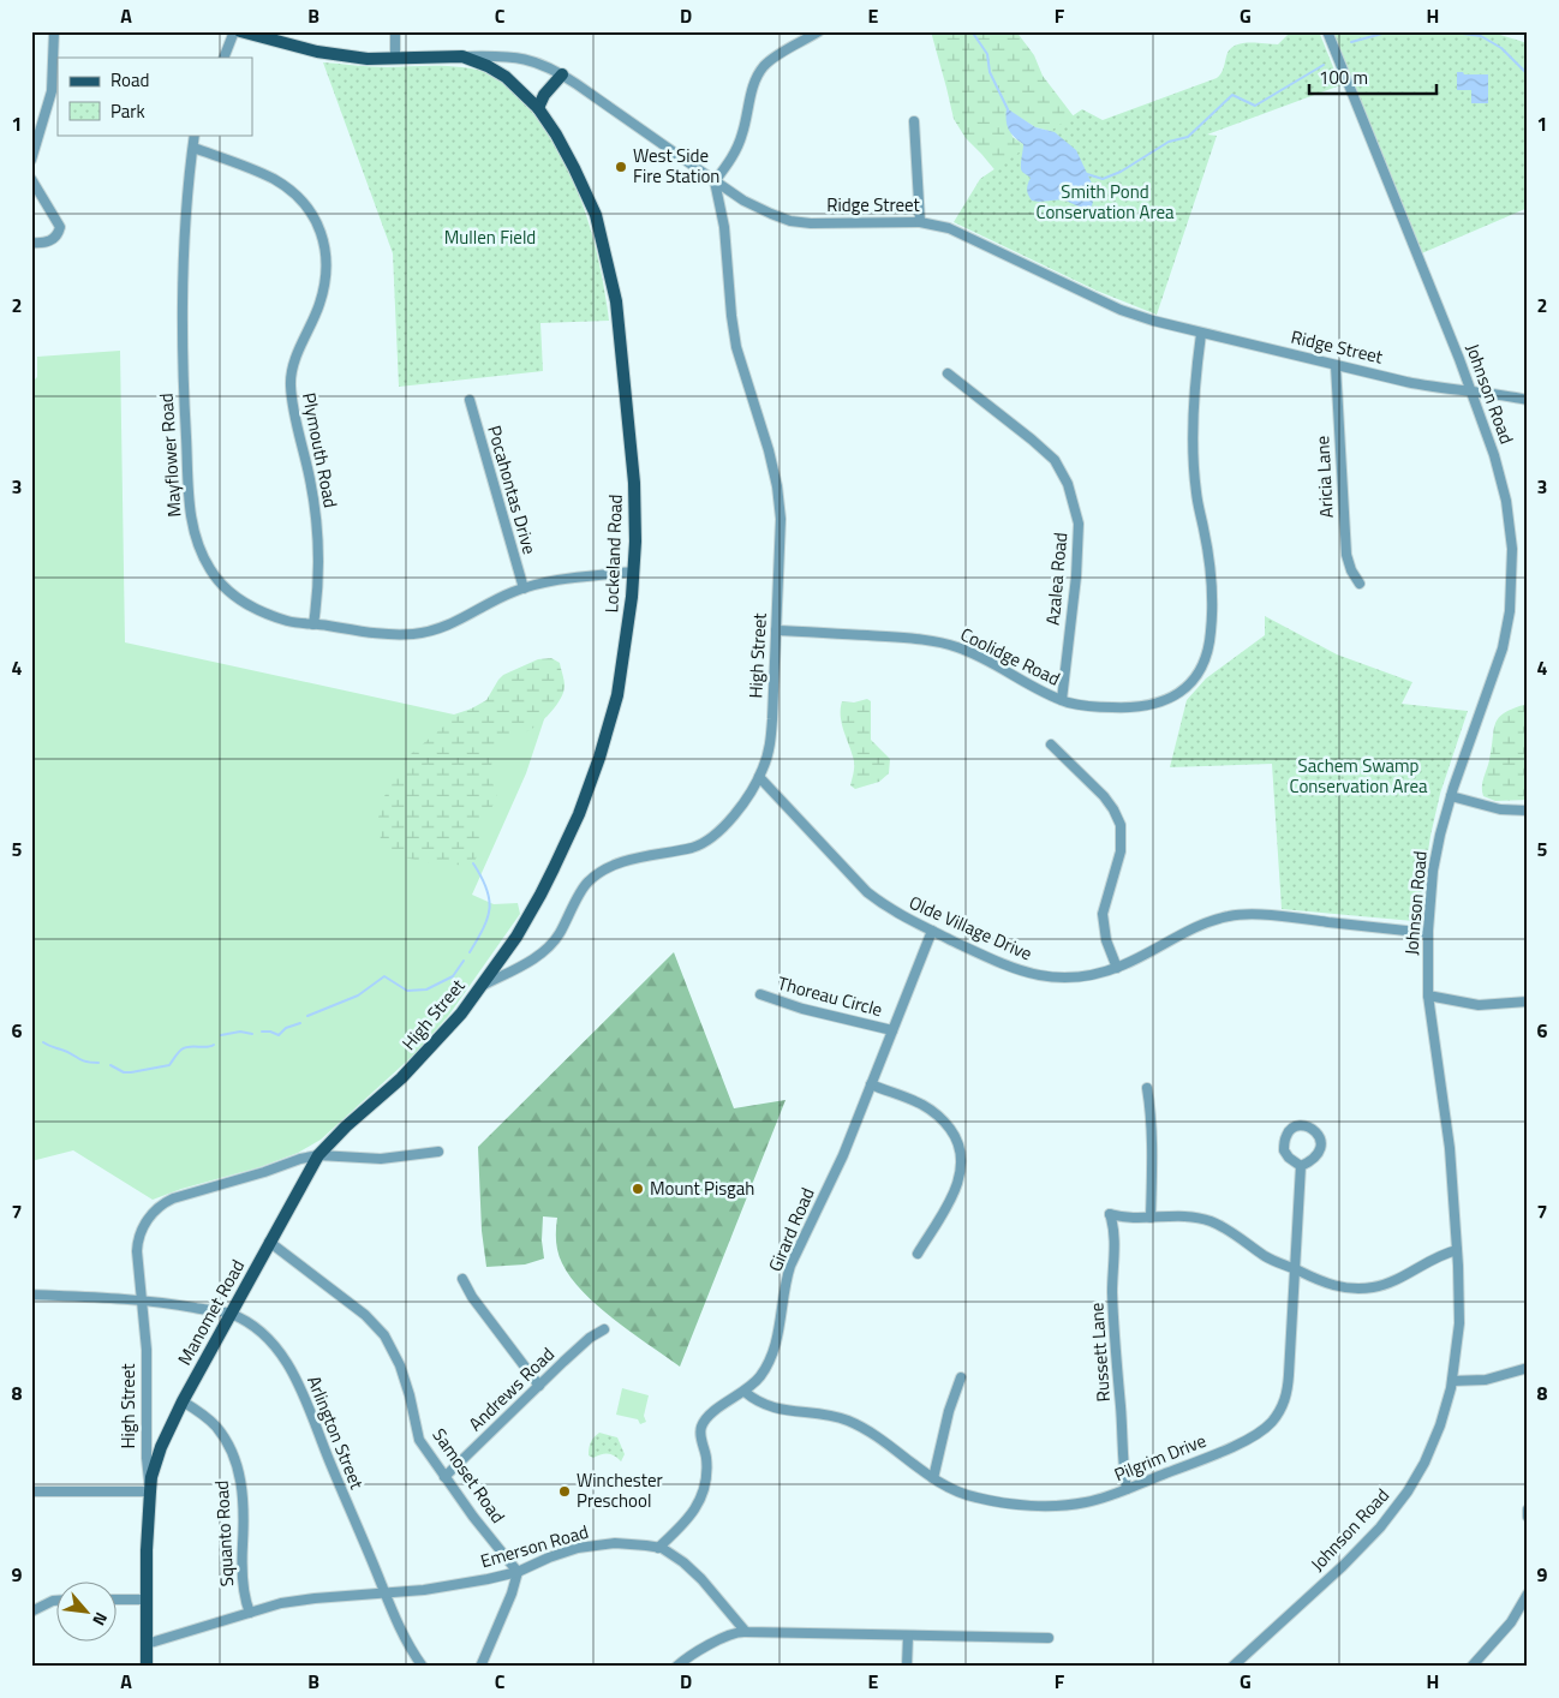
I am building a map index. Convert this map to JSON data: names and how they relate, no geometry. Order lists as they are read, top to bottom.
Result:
{
  "streets": {
    "main road": [
      "Ridge Street",
      "Lockeland Road",
      "High Street",
      "Manomet Road"
    ],
    "street": [
      "Johnson Road",
      "Plymouth Road",
      "Mayflower Road",
      "Aricia Lane",
      "Pocahontas Drive",
      "Azalea Road",
      "Coolidge Road",
      "Olde Village Drive",
      "Thoreau Circle",
      "Girard Road",
      "Russett Lane",
      "Andrews Road",
      "Arlington Street",
      "Pilgrim Drive",
      "Samoset Road",
      "Squanto Road",
      "Emerson Road"
    ]
  },
  "crossings": [
    ["Ridge Street", "Johnson Road"],
    ["Ridge Street", "Aricia Lane"],
    ["Ridge Street", "Lockeland Road"],
    ["Ridge Street", "High Street"],
    ["Ridge Street", "Coolidge Road"],
    ["Johnson Road", "Olde Village Drive"],
    ["Plymouth Road", "Mayflower Road"],
    ["Mayflower Road", "Pocahontas Drive"],
    ["Mayflower Road", "Lockeland Road"],
    ["Lockeland Road", "High Street"],
    ["Azalea Road", "Coolidge Road"],
    ["High Street", "Coolidge Road"],
    ["High Street", "Olde Village Drive"],
    ["High Street", "Manomet Road"],
    ["High Street", "Arlington Street"],
    ["High Street", "Emerson Road"],
    ["Olde Village Drive", "Girard Road"],
    ["Thoreau Circle", "Girard Road"],
    ["Girard Road", "Pilgrim Drive"],
    ["Girard Road", "Emerson Road"],
    ["Manomet Road", "Arlington Street"],
    ["Manomet Road", "Samoset Road"],
    ["Manomet Road", "Squanto Road"],
    ["Russett Lane", "Pilgrim Drive"],
    ["Andrews Road", "Samoset Road"],
    ["Arlington Street", "Emerson Road"],
    ["Samoset Road", "Emerson Road"],
    ["Squanto Road", "Emerson Road"]
  ],
  "parks": ["Smith Pond Conservation Area", "Mullen Field", "Sachem Swamp Conservation Area"],
  "places": ["West Side Fire Station", "Mount Pisgah", "Winchester Preschool"],
  "legend": ["Road", "Park"],
  "scale_bar": "100 m",
  "north": "bottom right",
  "grid": {
    "columns": [
      "A",
      "B",
      "C",
      "D",
      "E",
      "F",
      "G",
      "H"
    ],
    "rows": [
      "1",
      "2",
      "3",
      "4",
      "5",
      "6",
      "7",
      "8",
      "9"
    ]
  }
}
